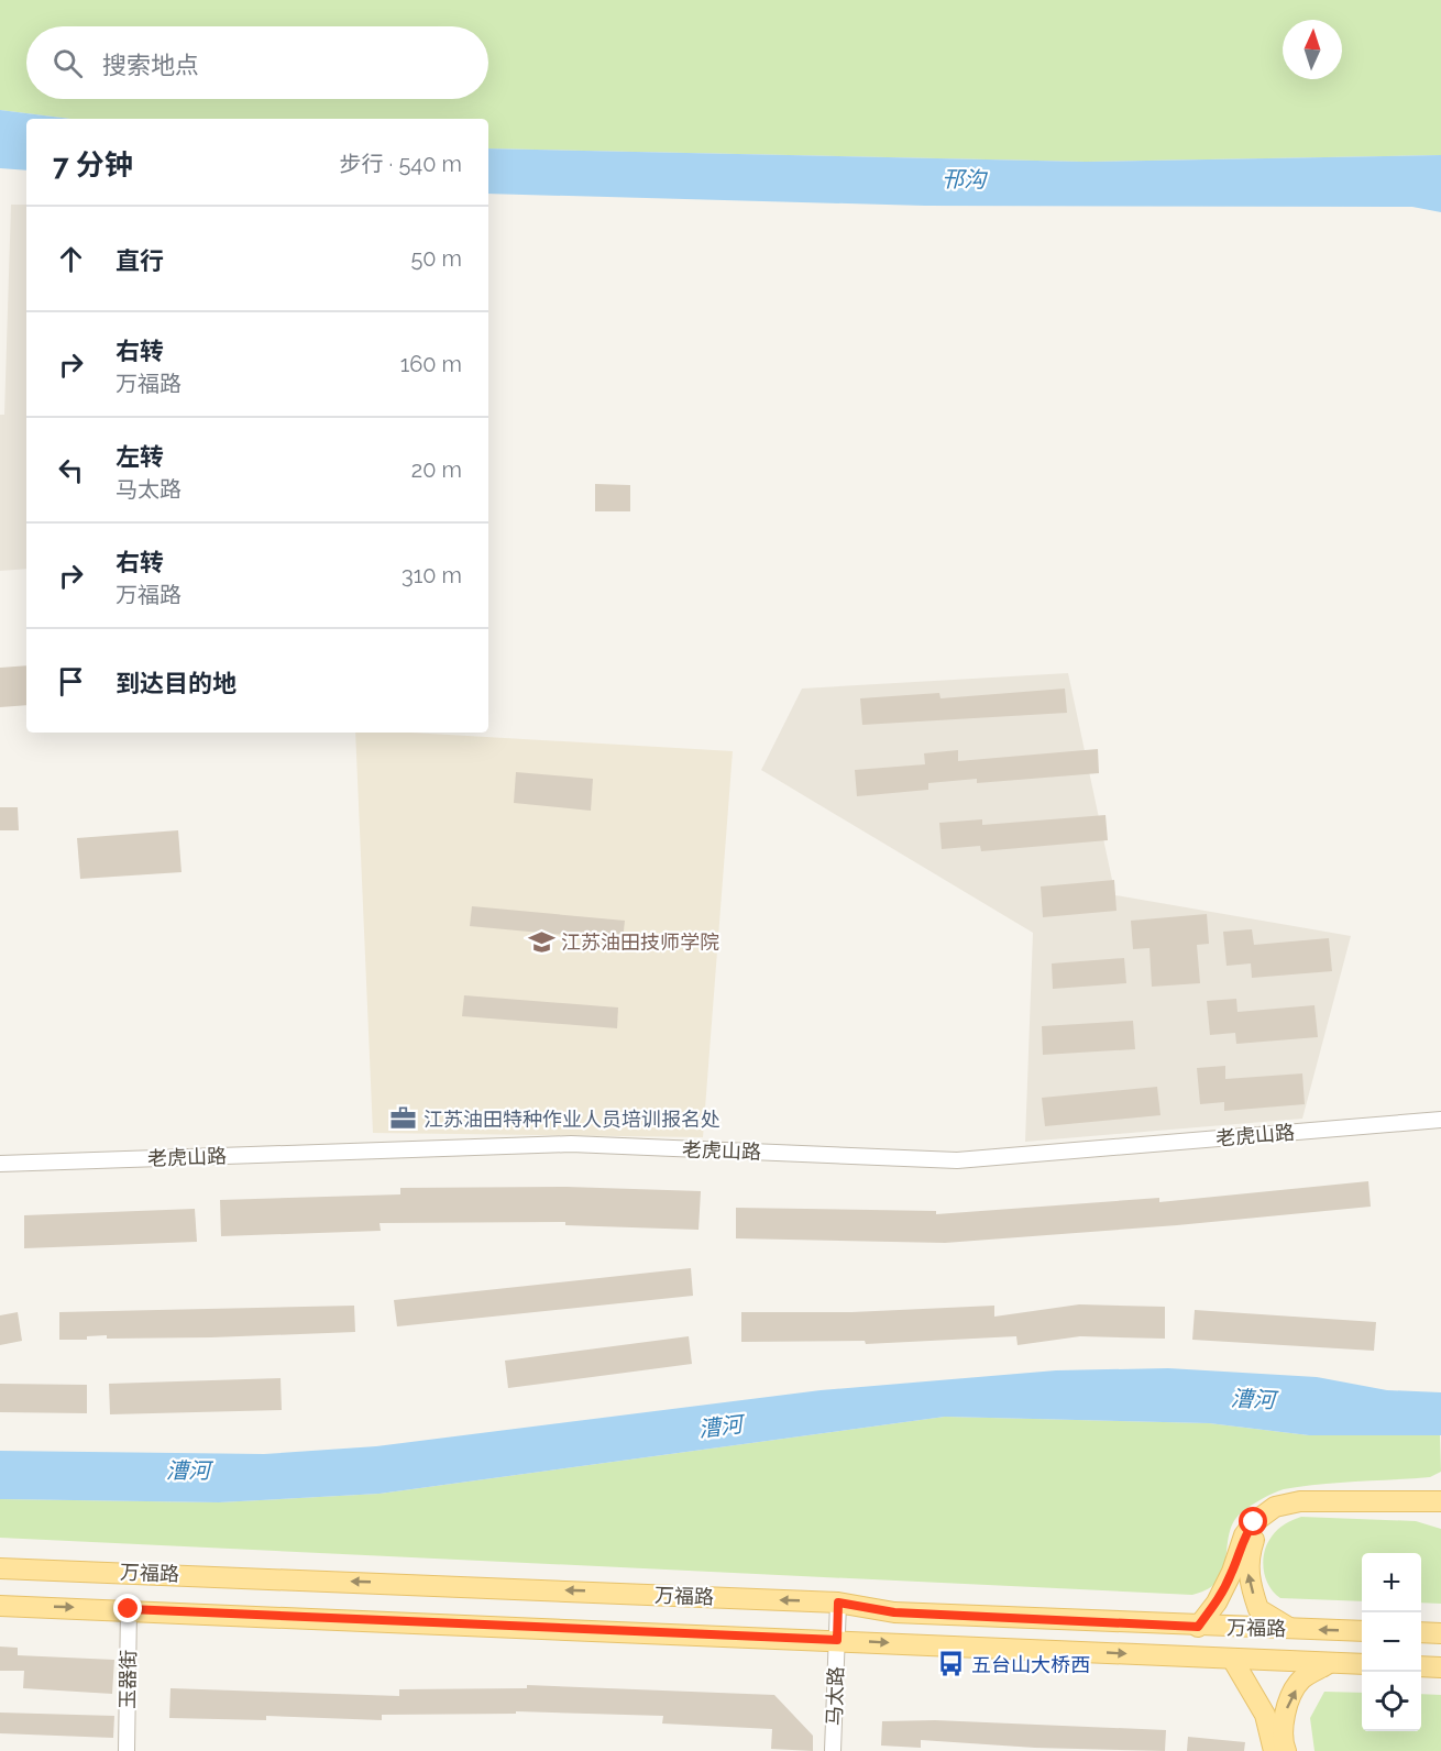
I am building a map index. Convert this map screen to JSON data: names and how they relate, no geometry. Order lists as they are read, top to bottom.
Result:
{
  "streets": {
    "main road": ["万福路"],
    "street": ["老虎山路", "玉器街", "马太路"]
  },
  "crossings": [
    ["万福路", "玉器街"],
    ["万福路", "马太路"]
  ],
  "water": ["邗沟", "漕河"],
  "places": {
    "school or university": ["江苏油田技师学院"],
    "office": ["江苏油田特种作业人员培训报名处"],
    "bus stop": ["五台山大桥西"]
  },
  "north": "top",
  "page": {
    "search": "搜索地点",
    "heading": ["7 分钟", "步行 · 540 m"],
    "list": [
      ["直行", "50 m"],
      ["右转", "万福路", "160 m"],
      ["左转", "马太路", "20 m"],
      ["右转", "万福路", "310 m"],
      "到达目的地"
    ],
    "map_buttons": ["+", "−"]
  }
}
